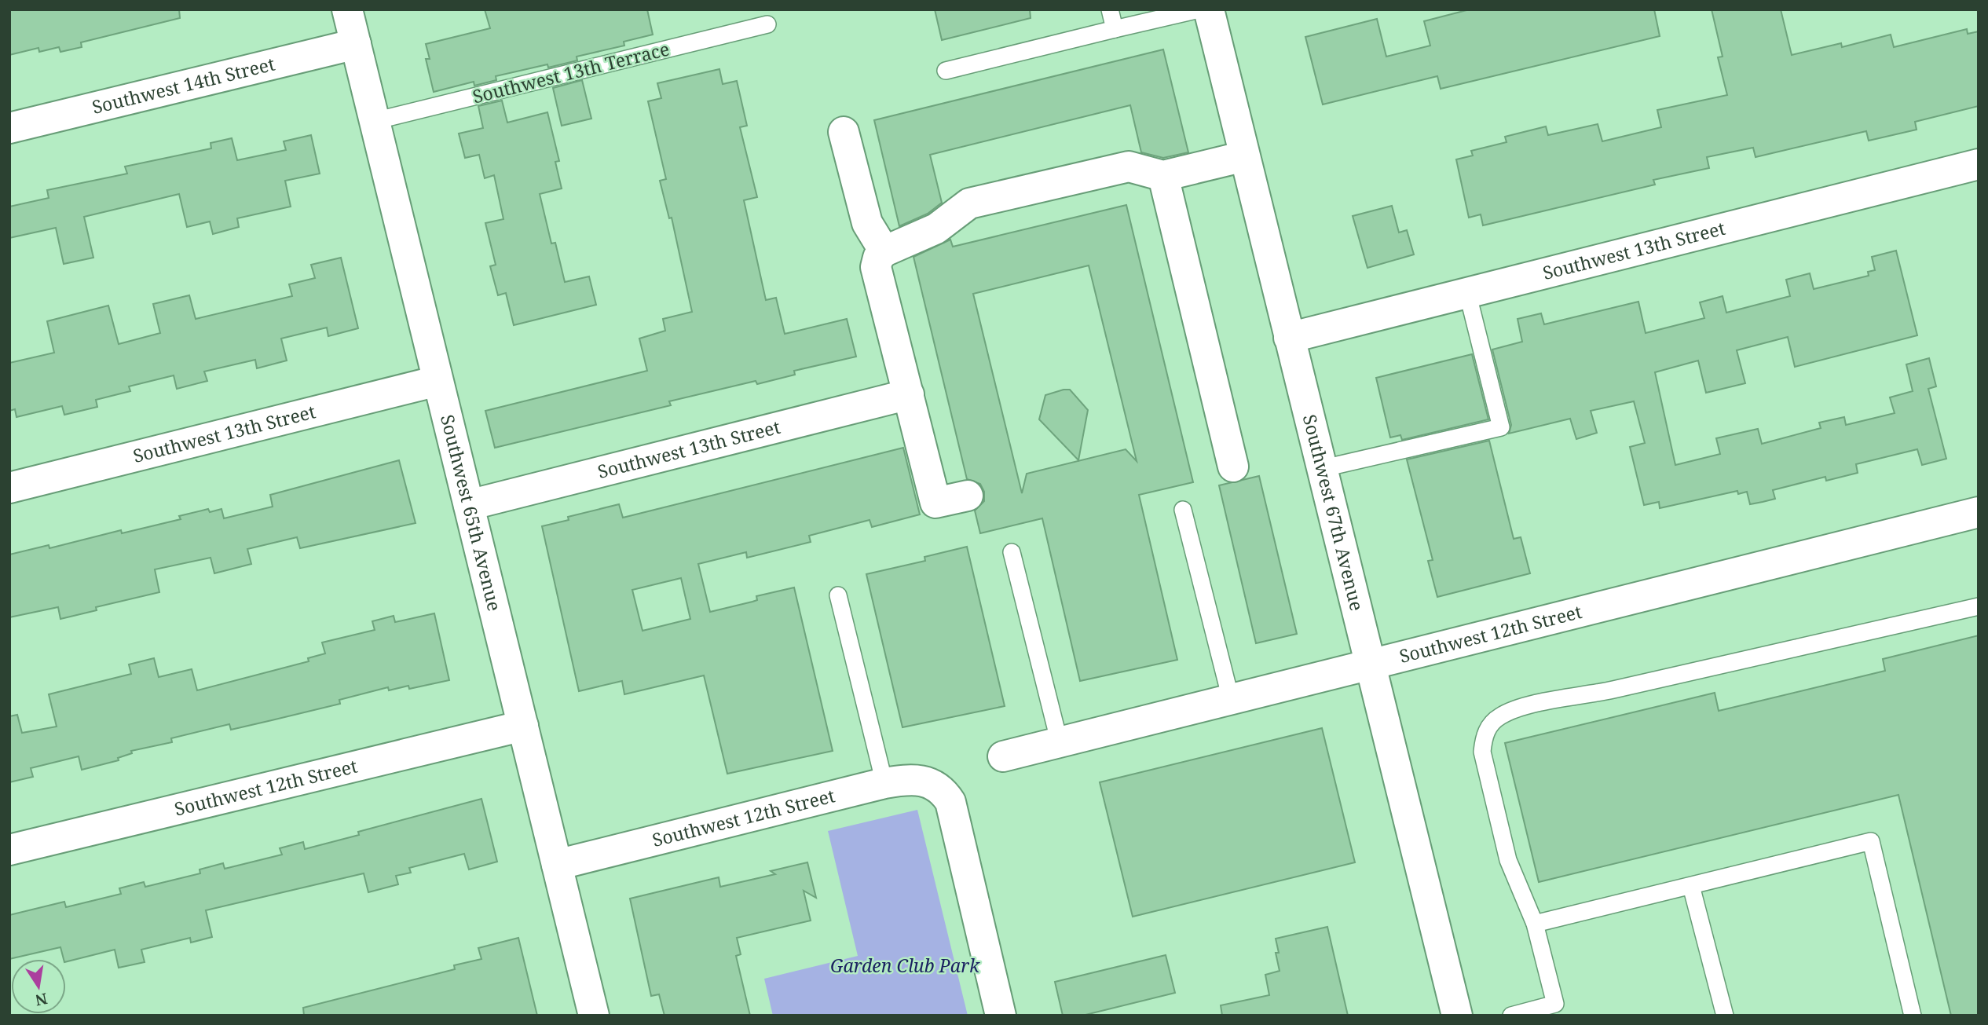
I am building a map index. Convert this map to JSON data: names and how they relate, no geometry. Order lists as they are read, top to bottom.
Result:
{
  "streets": {
    "street": [
      "Southwest 14th Street",
      "Southwest 13th Street",
      "Southwest 65th Avenue",
      "Southwest 67th Avenue",
      "Southwest 12th Street"
    ],
    "lane": ["Southwest 13th Terrace"]
  },
  "crossings": [
    ["Southwest 13th Terrace", "Southwest 65th Avenue"],
    ["Southwest 14th Street", "Southwest 65th Avenue"],
    ["Southwest 13th Street", "Southwest 65th Avenue"],
    ["Southwest 13th Street", "Southwest 67th Avenue"],
    ["Southwest 65th Avenue", "Southwest 12th Street"],
    ["Southwest 67th Avenue", "Southwest 12th Street"]
  ],
  "parks": ["Garden Club Park"],
  "north": "bottom"
}
